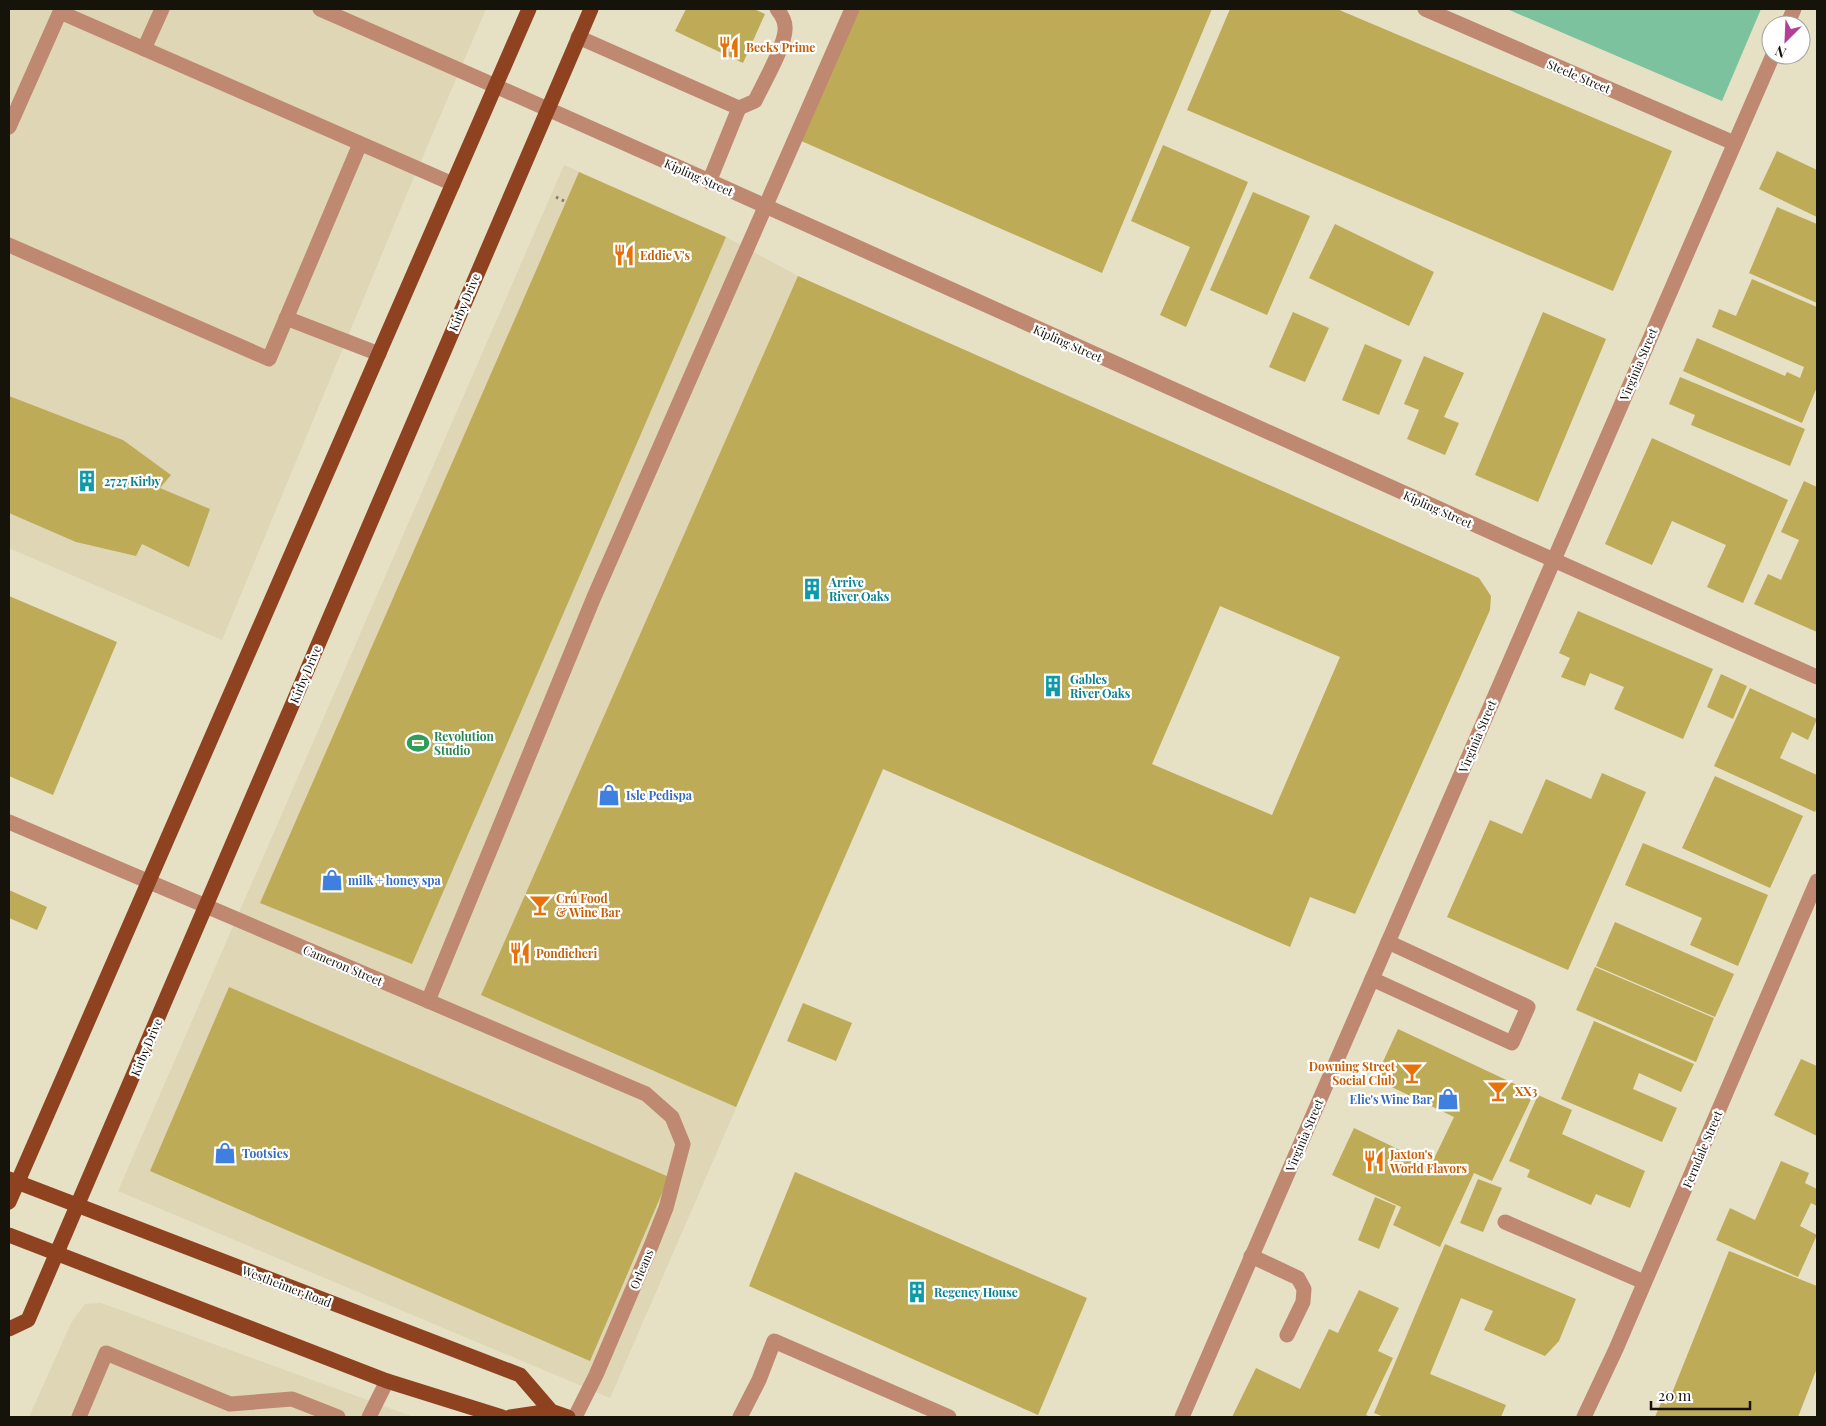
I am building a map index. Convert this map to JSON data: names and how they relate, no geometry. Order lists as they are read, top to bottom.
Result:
{
  "streets": {
    "main road": ["Kirby Drive", "Westheimer Road"],
    "street": [
      "Steele Street",
      "Kipling Street",
      "Virginia Street",
      "Cameron Street",
      "Ferndale Street",
      "Orleans"
    ]
  },
  "crossings": [
    ["Steele Street", "Virginia Street"],
    ["Kipling Street", "Kirby Drive"],
    ["Kipling Street", "Virginia Street"],
    ["Kirby Drive", "Cameron Street"],
    ["Kirby Drive", "Westheimer Road"],
    ["Cameron Street", "Orleans"]
  ],
  "places": {
    "restaurant": [
      "Becks Prime",
      "Eddie V's",
      "Pondicheri",
      "Jaxton's World Flavors"
    ],
    "building": [
      "2727 Kirby",
      "Arrive River Oaks",
      "Gables River Oaks",
      "Regency House"
    ],
    "sports": ["Revolution Studio"],
    "shop": [
      "Isle Pedispa",
      "milk + honey spa",
      "Elie's Wine Bar",
      "Tootsies"
    ],
    "bar": ["Crú Food & Wine Bar", "Downing Street Social Club", "XX3"]
  },
  "scale_bar": "20 m",
  "north": "bottom left"
}
